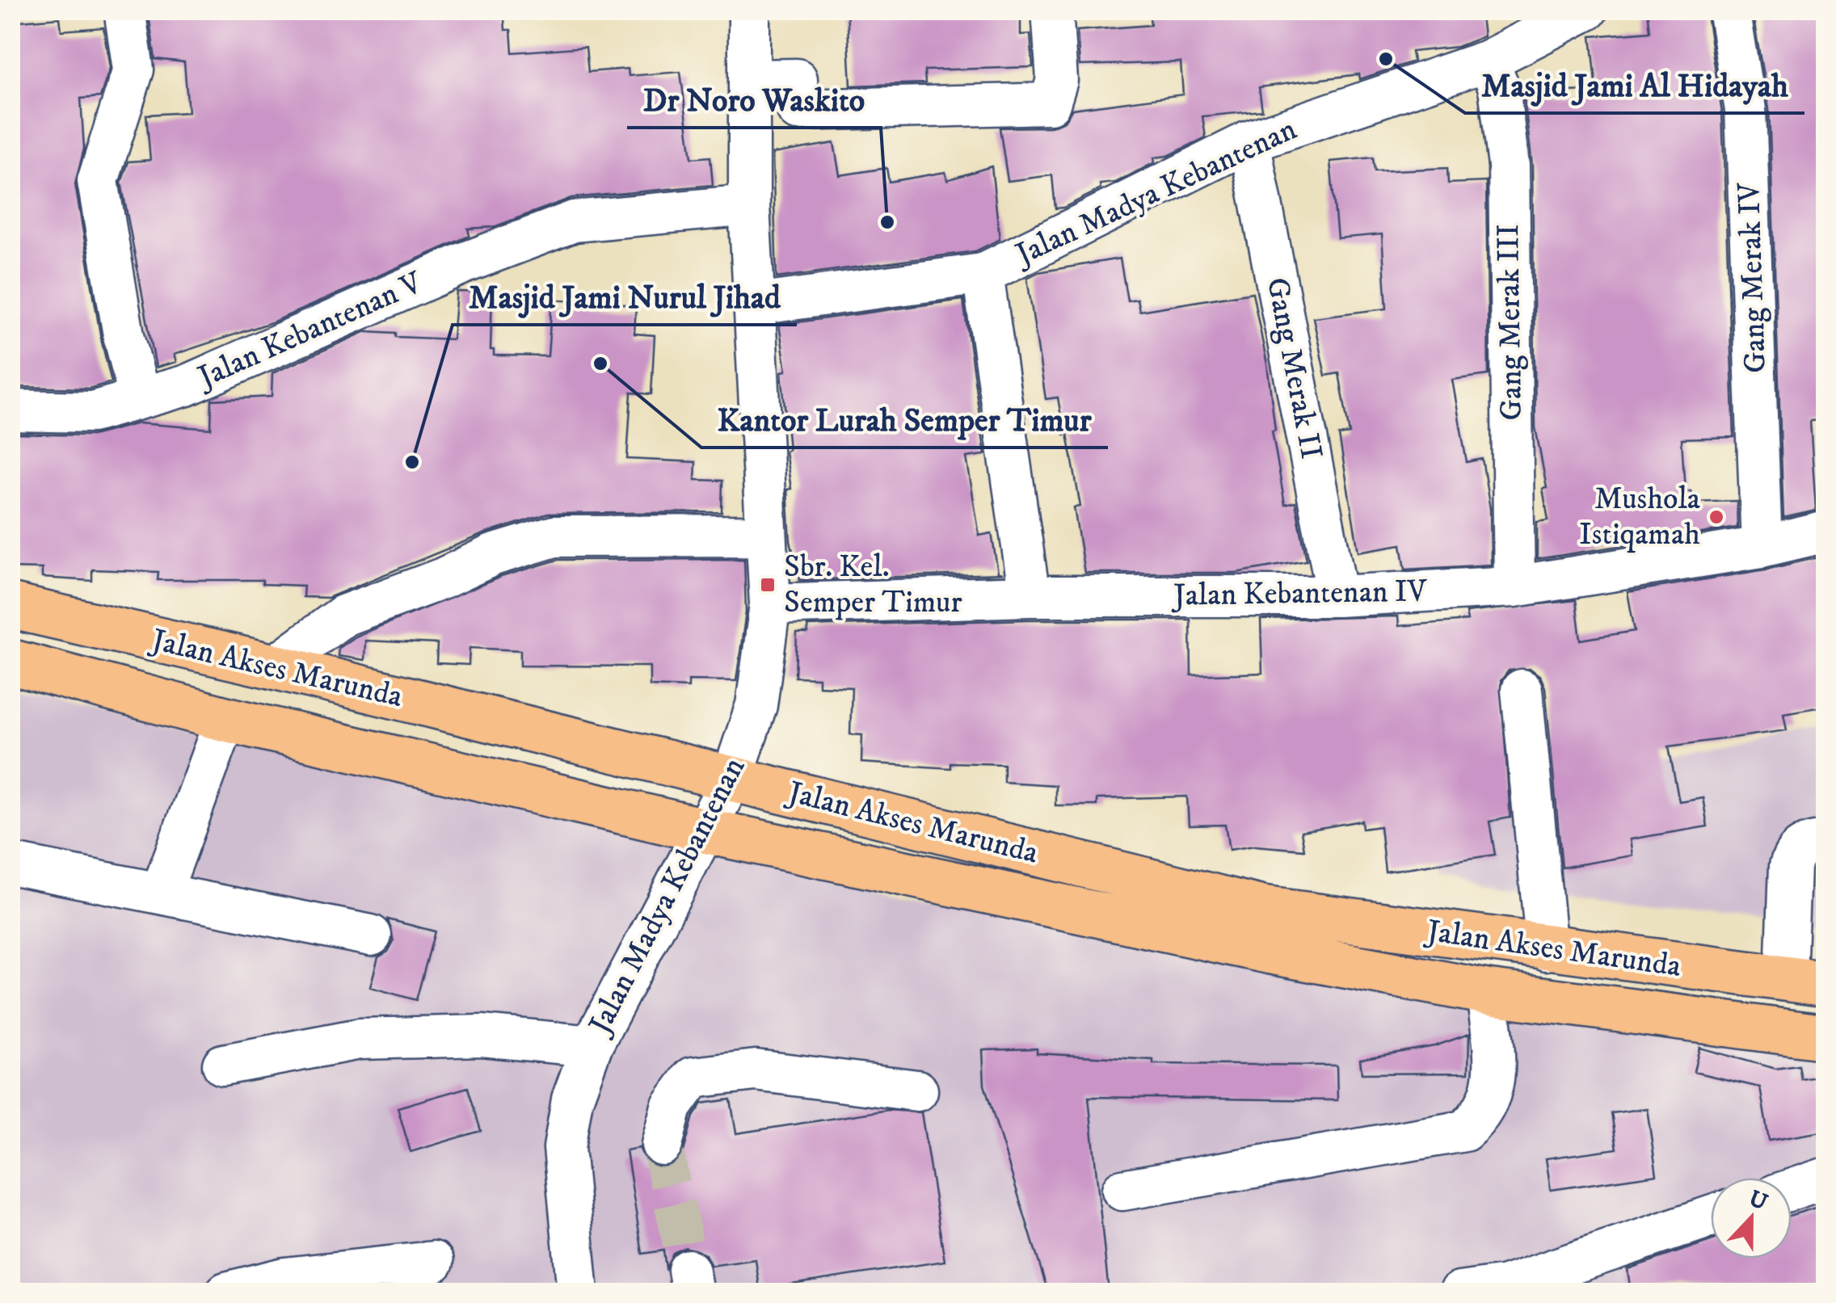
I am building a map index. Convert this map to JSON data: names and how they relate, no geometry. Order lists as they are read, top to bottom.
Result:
{
  "streets": {
    "main road": ["Jalan Akses Marunda"],
    "street": [
      "Jalan Madya Kebantenan",
      "Gang Merak IV",
      "Gang Merak III",
      "Jalan Kebantenan V",
      "Gang Merak II",
      "Jalan Kebantenan IV"
    ]
  },
  "crossings": [
    ["Jalan Madya Kebantenan", "Gang Merak III"],
    ["Jalan Madya Kebantenan", "Jalan Kebantenan V"],
    ["Jalan Madya Kebantenan", "Gang Merak II"],
    ["Jalan Madya Kebantenan", "Jalan Kebantenan IV"],
    ["Jalan Madya Kebantenan", "Jalan Akses Marunda"],
    ["Gang Merak IV", "Jalan Kebantenan IV"],
    ["Gang Merak III", "Jalan Kebantenan IV"],
    ["Gang Merak II", "Jalan Kebantenan IV"]
  ],
  "places": {
    "other": [
      "Masjid Jami Al Hidayah",
      "Dr Noro Waskito",
      "Kantor Lurah Semper Timur",
      "Masjid Jami Nurul Jihad",
      "Mushola Istiqamah"
    ],
    "transit": ["Sbr. Kel. Semper Timur"]
  },
  "north": "top"
}
